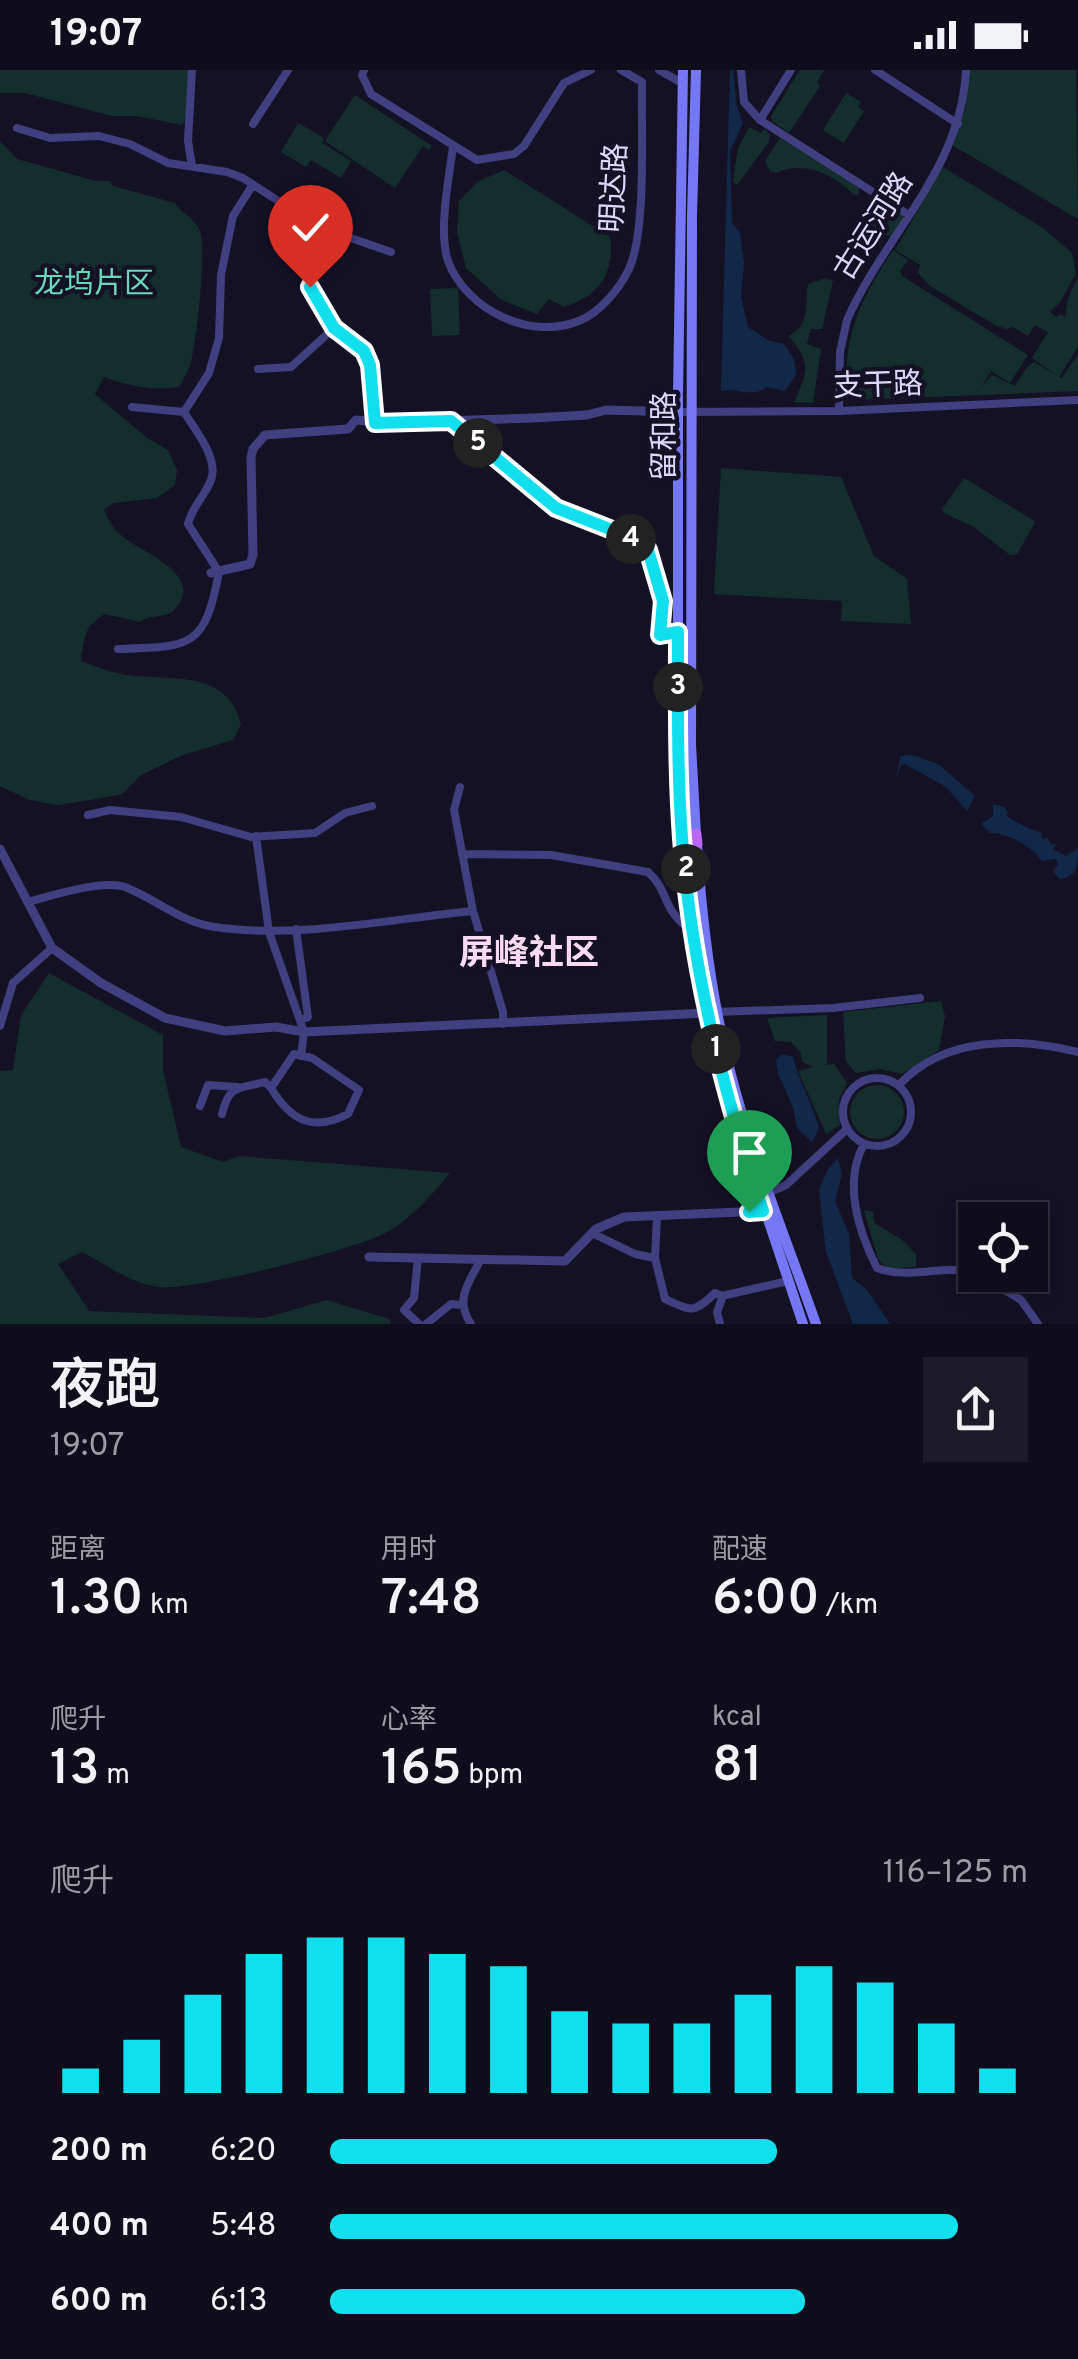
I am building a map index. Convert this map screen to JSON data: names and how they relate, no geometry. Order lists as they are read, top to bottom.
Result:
{
  "streets": {
    "main road": ["留和路"],
    "street": ["明达路", "古运河路", "支干路"]
  },
  "crossings": [
    ["古运河路", "支干路"],
    ["支干路", "留和路"]
  ],
  "districts": ["屏峰社区"],
  "parks": ["龙坞片区"],
  "page": {
    "status": "19:07",
    "pins": [
      "5",
      "4",
      "3",
      "2",
      "1"
    ],
    "heading": ["夜跑", "19:07"],
    "stats": [
      ["距离", "1.30 km"],
      ["用时", "7:48"],
      ["配速", "6:00 /km"],
      ["爬升", "13 m"],
      ["心率", "165 bpm"],
      ["kcal", "81"]
    ],
    "chart": ["爬升", "116–125 m"],
    "list": [
      {
        "name": "200 m",
        "note": "6:20"
      },
      {
        "name": "400 m",
        "note": "5:48"
      },
      {
        "name": "600 m",
        "note": "6:13"
      }
    ]
  }
}
